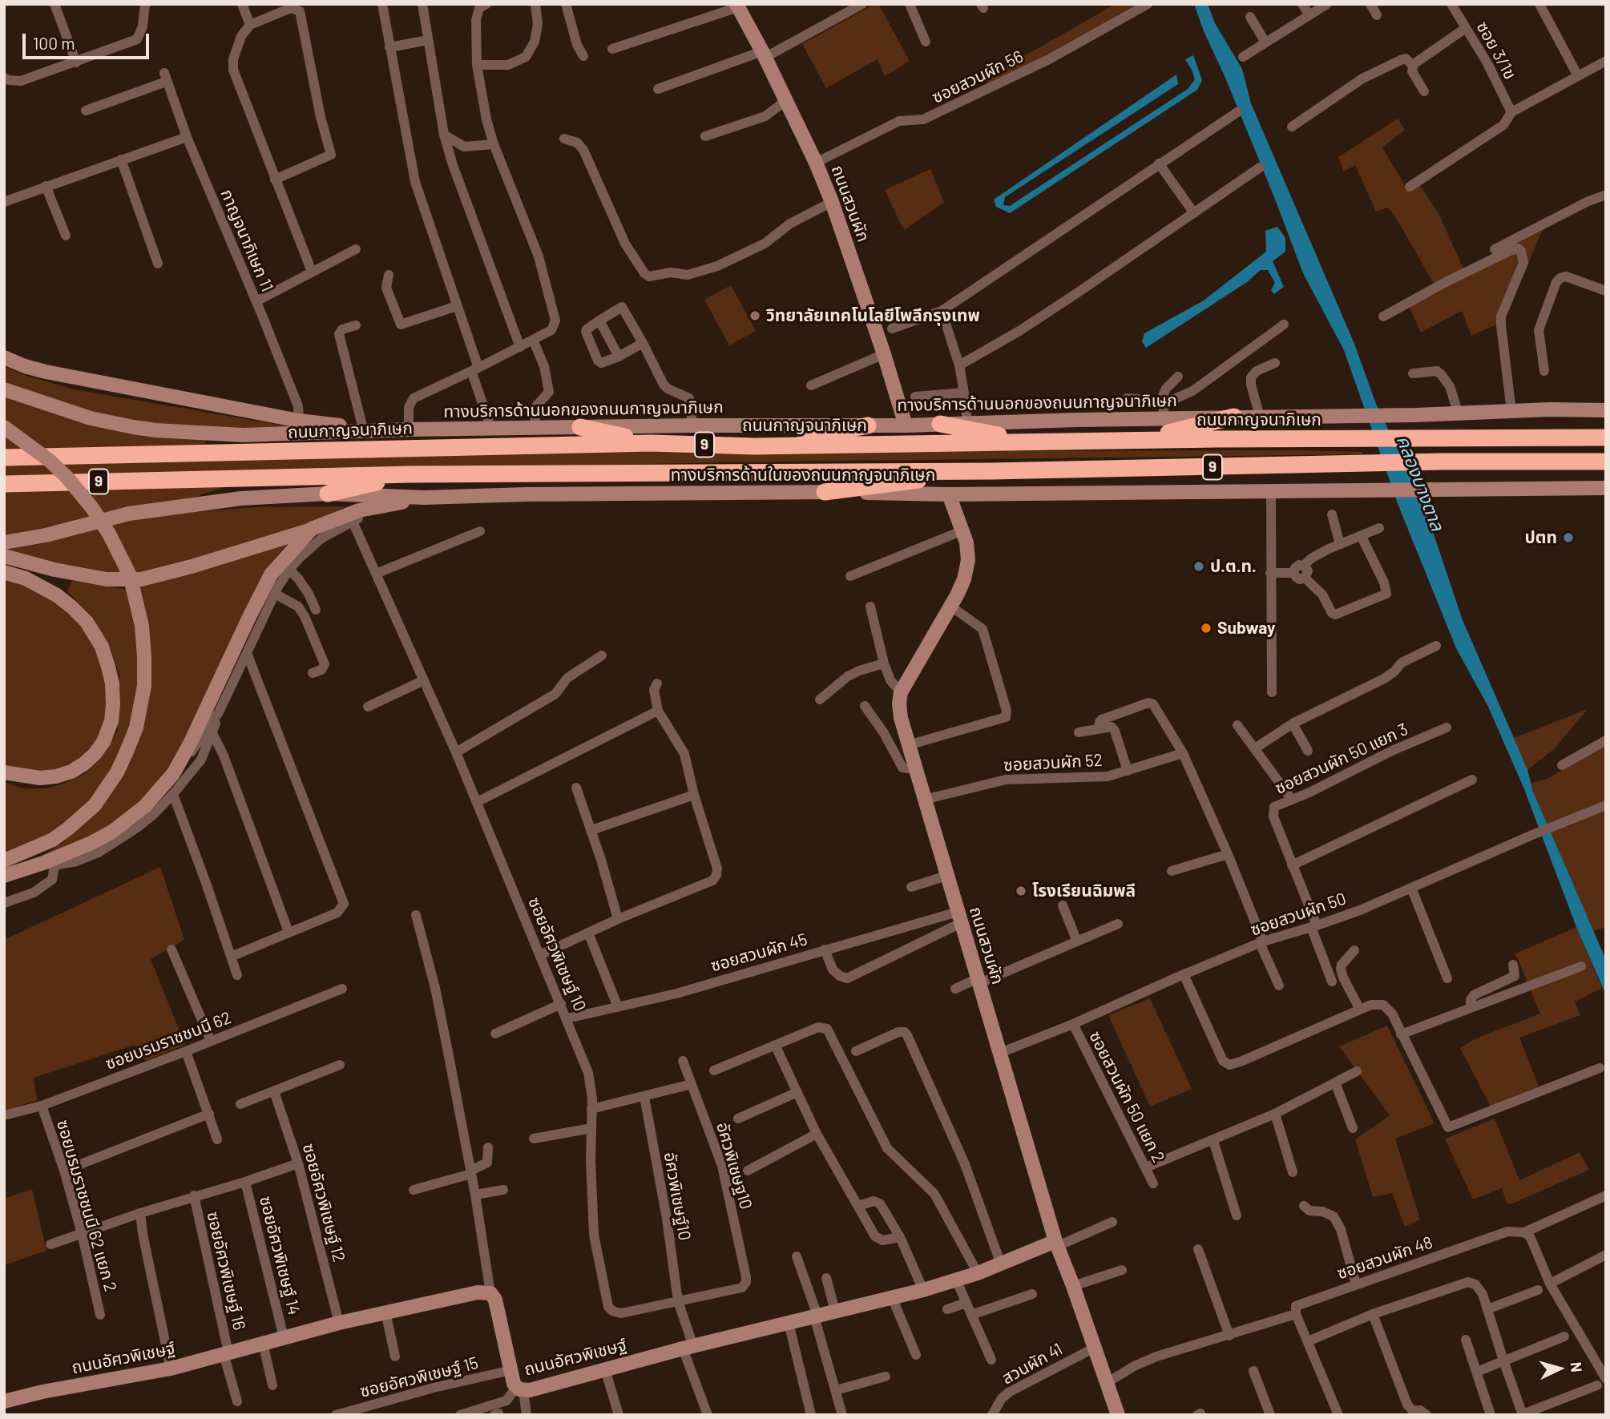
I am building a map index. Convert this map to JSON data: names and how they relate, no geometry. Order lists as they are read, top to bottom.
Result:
{
  "streets": {
    "highway": ["ถนนกาญจนาภิเษก", "9"],
    "main road": [
      "ถนนสวนผัก",
      "ทางบริการด้านนอกของถนนกาญจนาภิเษก",
      "ทางบริการด้านในของถนนกาญจนาภิเษก",
      "ถนนอัศวพิเชษฐ์"
    ],
    "street": [
      "ซอย 3/1ข",
      "ซอยสวนผัก 56",
      "กาญจนาภิเษก 11",
      "ซอยสวนผัก 50 แยก 3",
      "ซอยสวนผัก 52",
      "ซอยสวนผัก 50",
      "ซอยสวนผัก 45",
      "ซอยอัศวพิเชษฐ์ 10",
      "ซอยบรมราชชนนี 62",
      "ซอยสวนผัก 50 แยก 2",
      "อัศวพิเชษฐ10",
      "อัศวพิเชษฐ์10",
      "ซอยอัศวพิเชษฐ์ 12",
      "ซอยบรมราชชนนี 62 แยก 2",
      "ซอยอัศวพิเชษฐ์ 14",
      "ซอยสวนผัก 48",
      "ซอยอัศวพิเชษฐ์ 16",
      "สวนผัก 41",
      "ซอยอัศวพิเชษฐ์ 15"
    ]
  },
  "crossings": [
    ["ซอยสวนผัก 56", "ถนนสวนผัก"],
    ["ถนนสวนผัก", "ทางบริการด้านนอกของถนนกาญจนาภิเษก"],
    ["ถนนสวนผัก", "ทางบริการด้านในของถนนกาญจนาภิเษก"],
    ["ถนนสวนผัก", "ซอยสวนผัก 52"],
    ["ถนนสวนผัก", "ซอยสวนผัก 50"],
    ["ถนนสวนผัก", "ซอยสวนผัก 45"],
    ["ถนนสวนผัก", "ซอยสวนผัก 48"],
    ["ถนนสวนผัก", "ถนนอัศวพิเชษฐ์"],
    ["ถนนสวนผัก", "สวนผัก 41"],
    ["ซอยสวนผัก 50 แยก 3", "ซอยสวนผัก 50"],
    ["ซอยสวนผัก 50", "ซอยสวนผัก 50 แยก 2"],
    ["ซอยสวนผัก 45", "ซอยอัศวพิเชษฐ์ 10"],
    ["ซอยอัศวพิเชษฐ์ 10", "อัศวพิเชษฐ10"],
    ["ซอยอัศวพิเชษฐ์ 10", "อัศวพิเชษฐ์10"],
    ["ซอยบรมราชชนนี 62", "ซอยบรมราชชนนี 62 แยก 2"],
    ["อัศวพิเชษฐ10", "อัศวพิเชษฐ์10"],
    ["ซอยอัศวพิเชษฐ์ 12", "ถนนอัศวพิเชษฐ์"],
    ["ซอยอัศวพิเชษฐ์ 14", "ถนนอัศวพิเชษฐ์"],
    ["ซอยอัศวพิเชษฐ์ 16", "ถนนอัศวพิเชษฐ์"],
    ["ถนนอัศวพิเชษฐ์", "ซอยอัศวพิเชษฐ์ 15"]
  ],
  "water": ["คลองบางตาล"],
  "places": [
    "วิทยาลัยเทคโนโลยีโพลีกรุงเทพ",
    "ปตท",
    "ป.ต.ท.",
    "Subway",
    "โรงเรียนฉิมพลี"
  ],
  "scale_bar": "100 m",
  "north": "right"
}
